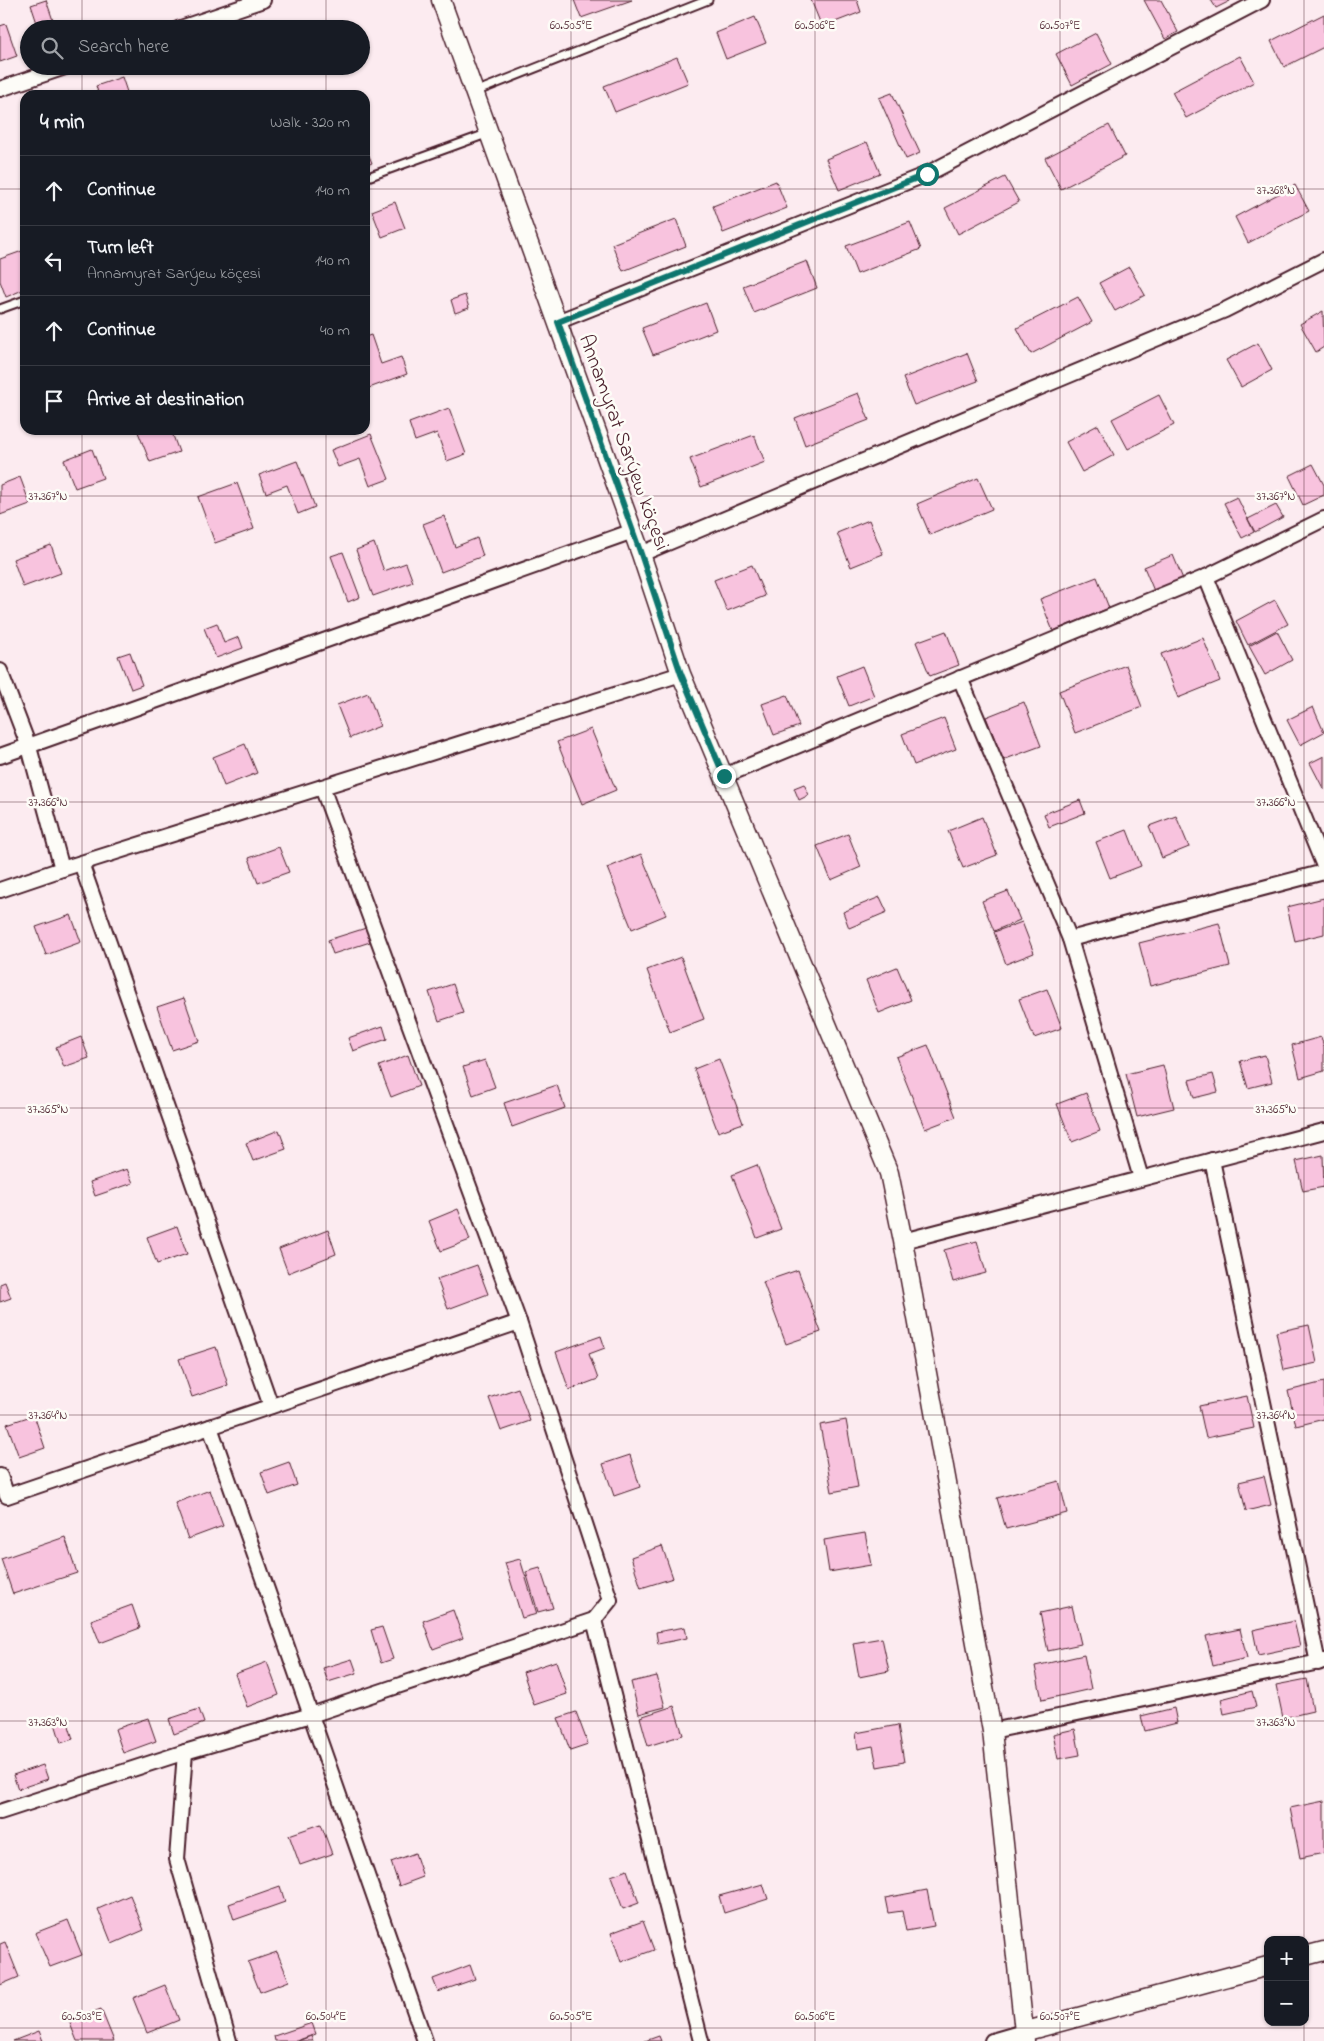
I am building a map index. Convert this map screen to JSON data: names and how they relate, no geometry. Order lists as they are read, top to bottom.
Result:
{
  "streets": {
    "street": ["Annamyrat Sarýew köçesi"]
  },
  "page": {
    "search": "Search here",
    "heading": ["4 min", "Walk · 320 m"],
    "list": [
      ["Continue", "140 m"],
      ["Turn left", "Annamyrat Sarýew köçesi", "140 m"],
      ["Continue", "40 m"],
      "Arrive at destination"
    ],
    "map_buttons": ["+", "−"]
  },
  "coordinates": [
    "60.505°E",
    "60.506°E",
    "60.507°E",
    "37.368°N",
    "37.367°N",
    "37.366°N",
    "37.365°N",
    "37.364°N",
    "37.363°N",
    "60.503°E",
    "60.504°E"
  ]
}
